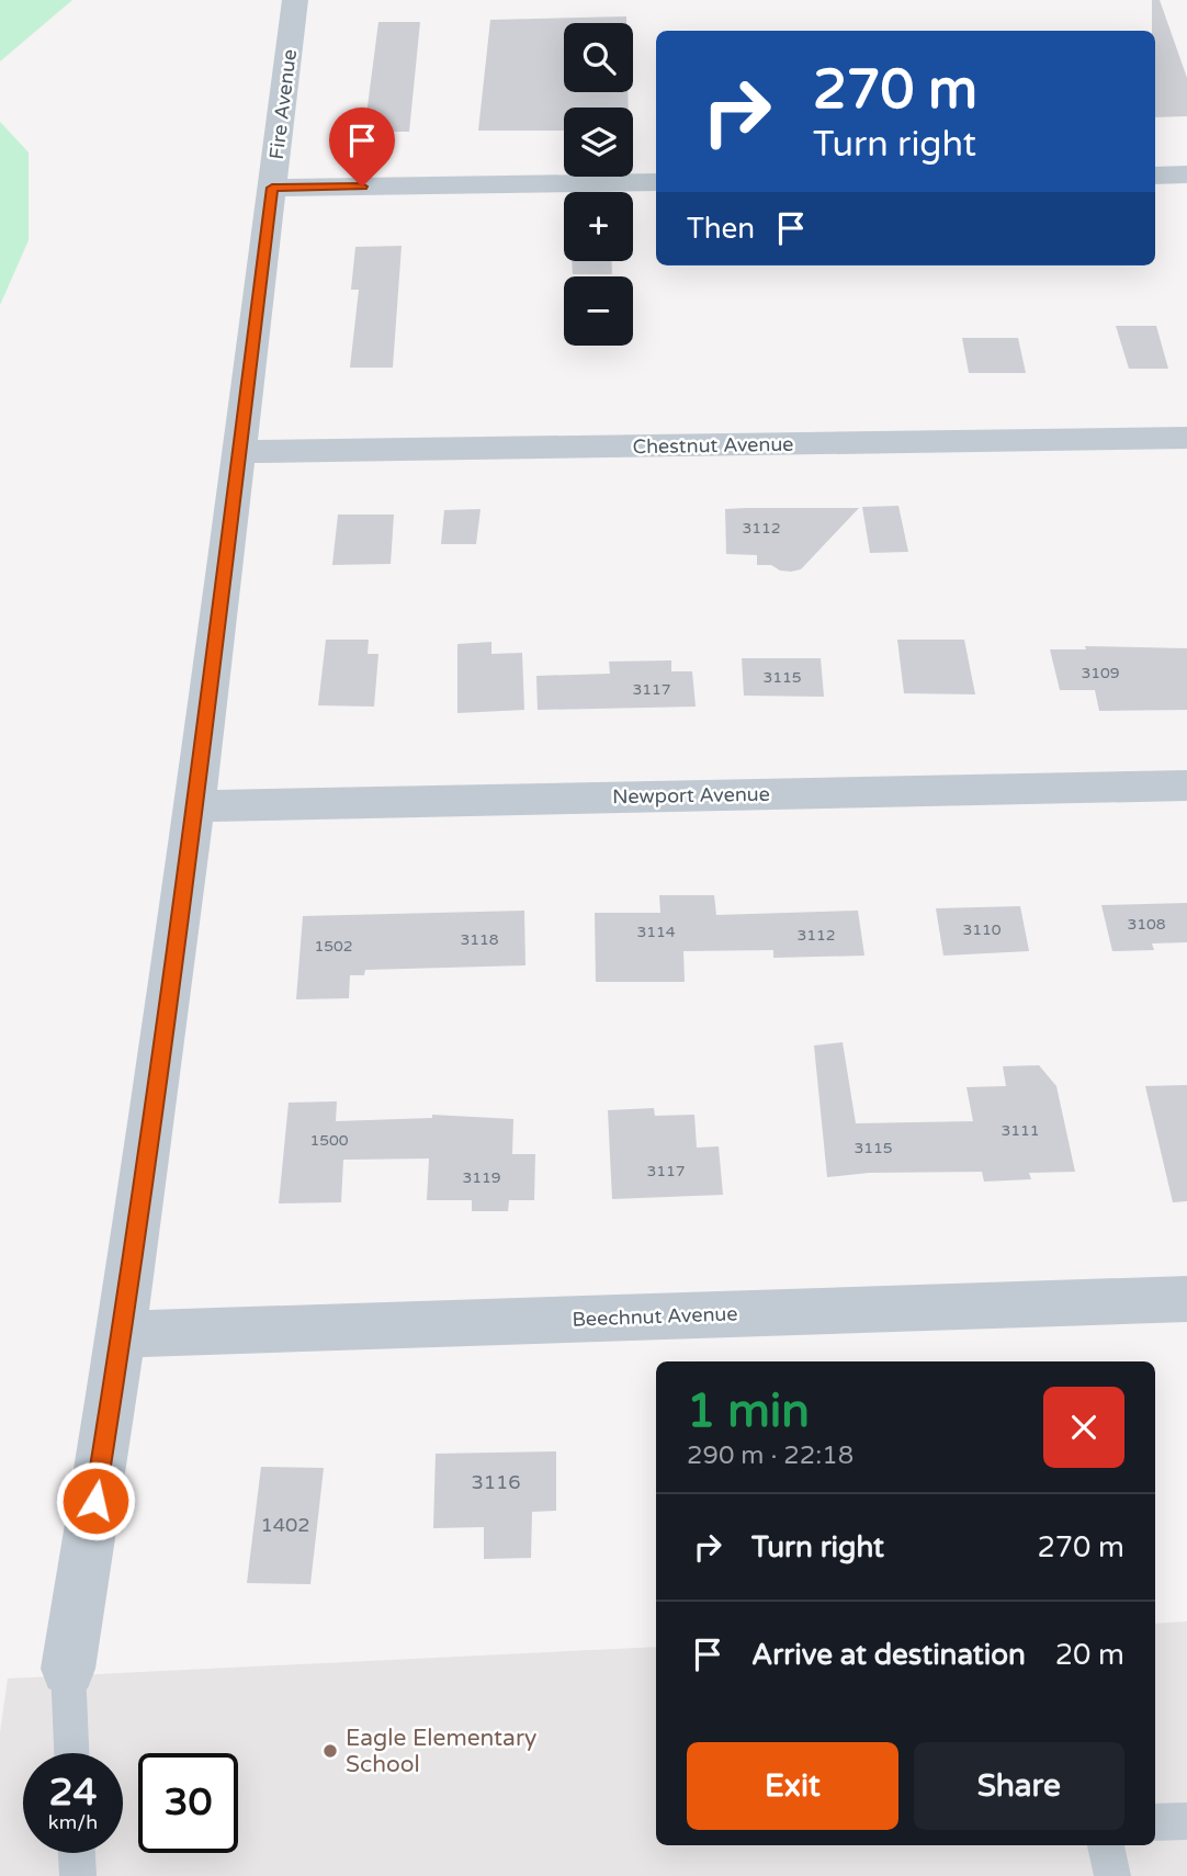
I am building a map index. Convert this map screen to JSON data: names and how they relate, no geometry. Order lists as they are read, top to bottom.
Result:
{
  "streets": {
    "street": [
      "Fire Avenue",
      "Chestnut Avenue",
      "Newport Avenue",
      "Beechnut Avenue"
    ]
  },
  "crossings": [
    ["Fire Avenue", "Chestnut Avenue"],
    ["Fire Avenue", "Newport Avenue"],
    ["Fire Avenue", "Beechnut Avenue"]
  ],
  "places": ["Eagle Elementary School"],
  "house_numbers": [
    "3112",
    "3109",
    "3115",
    "3117",
    "3108",
    "3110",
    "3114",
    "3112",
    "3118",
    "1502",
    "3111",
    "1500",
    "3115",
    "3117",
    "3119",
    "3116",
    "1402"
  ],
  "page": {
    "map_buttons": ["+", "−"],
    "turn": ["270 m", "Turn right"],
    "then": "Then",
    "heading": ["1 min", "290 m · 22:18"],
    "list": [
      {
        "name": "Turn right",
        "value": "270 m"
      },
      {
        "name": "Arrive at destination",
        "value": "20 m"
      }
    ],
    "buttons": ["Exit", "Share"],
    "speed": "24 km/h",
    "limit": "30"
  }
}
